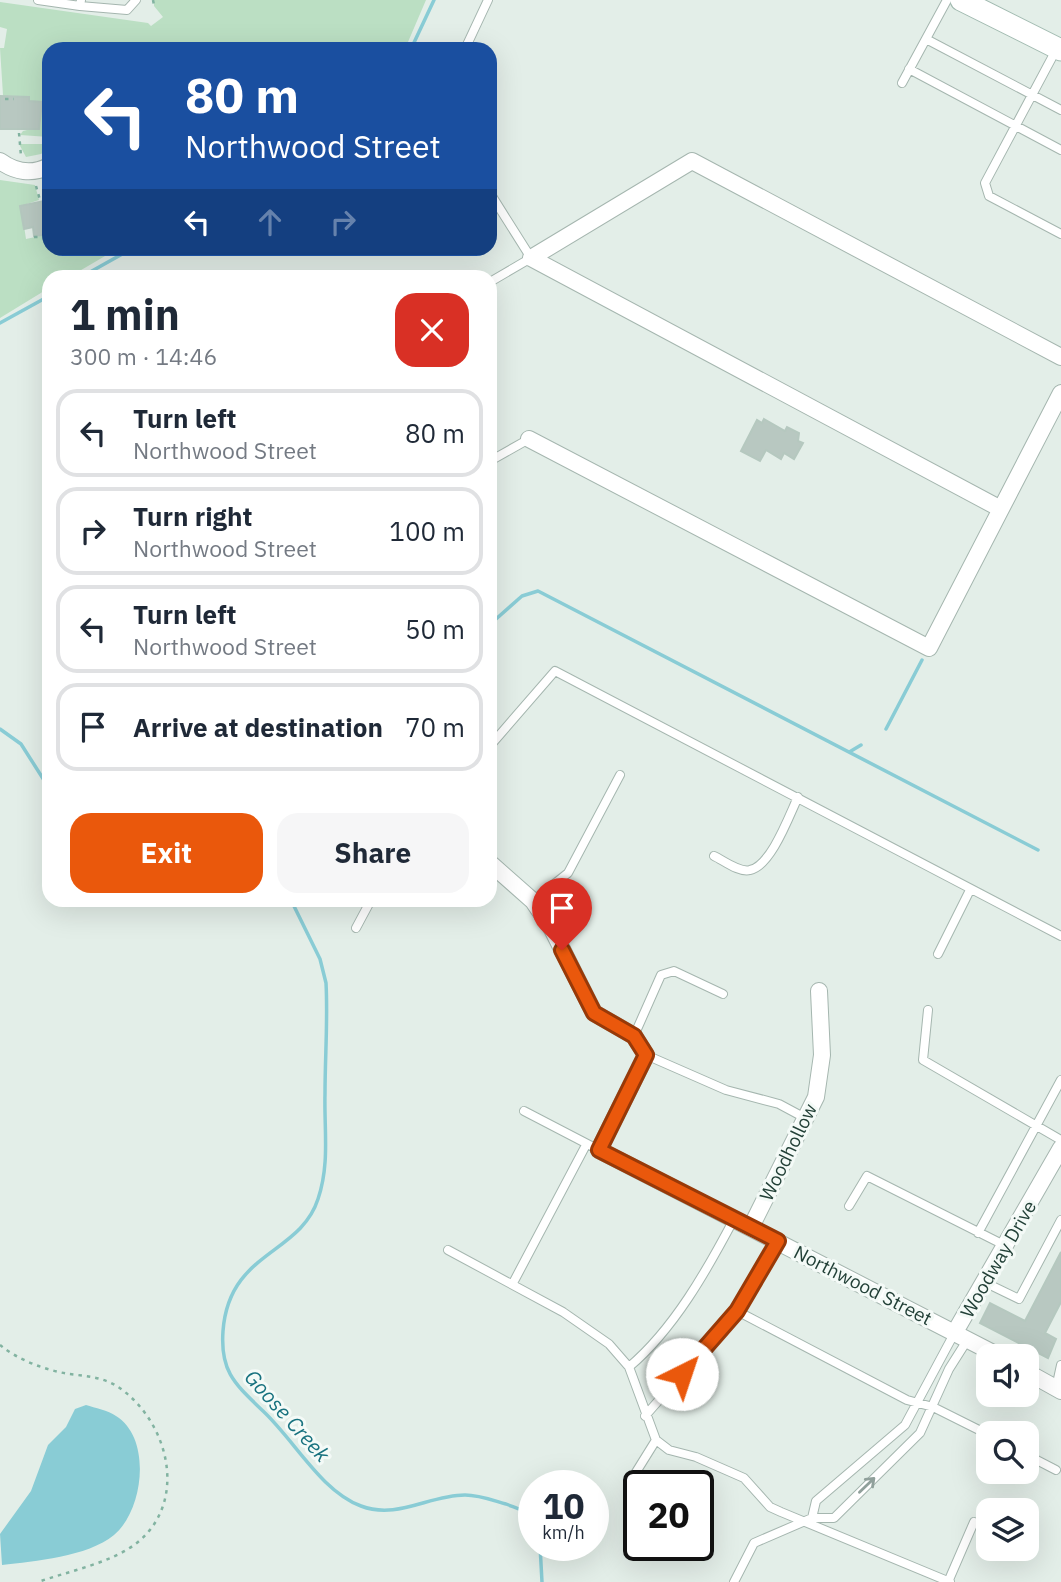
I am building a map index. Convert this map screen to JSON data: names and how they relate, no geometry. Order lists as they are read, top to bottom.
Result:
{
  "streets": {
    "street": ["Woodhollow", "Woodway Drive", "Northwood Street"]
  },
  "crossings": [
    ["Woodhollow", "Northwood Street"],
    ["Woodway Drive", "Northwood Street"]
  ],
  "water": ["Goose Creek"],
  "page": {
    "turn": ["80 m", "Northwood Street"],
    "heading": ["1 min", "300 m · 14:46"],
    "list": [
      {
        "name": "Turn left",
        "note": "Northwood Street",
        "value": "80 m"
      },
      {
        "name": "Turn right",
        "note": "Northwood Street",
        "value": "100 m"
      },
      {
        "name": "Turn left",
        "note": "Northwood Street",
        "value": "50 m"
      },
      {
        "name": "Arrive at destination",
        "value": "70 m"
      }
    ],
    "buttons": ["Exit", "Share"],
    "speed": "10 km/h",
    "limit": "20"
  }
}
